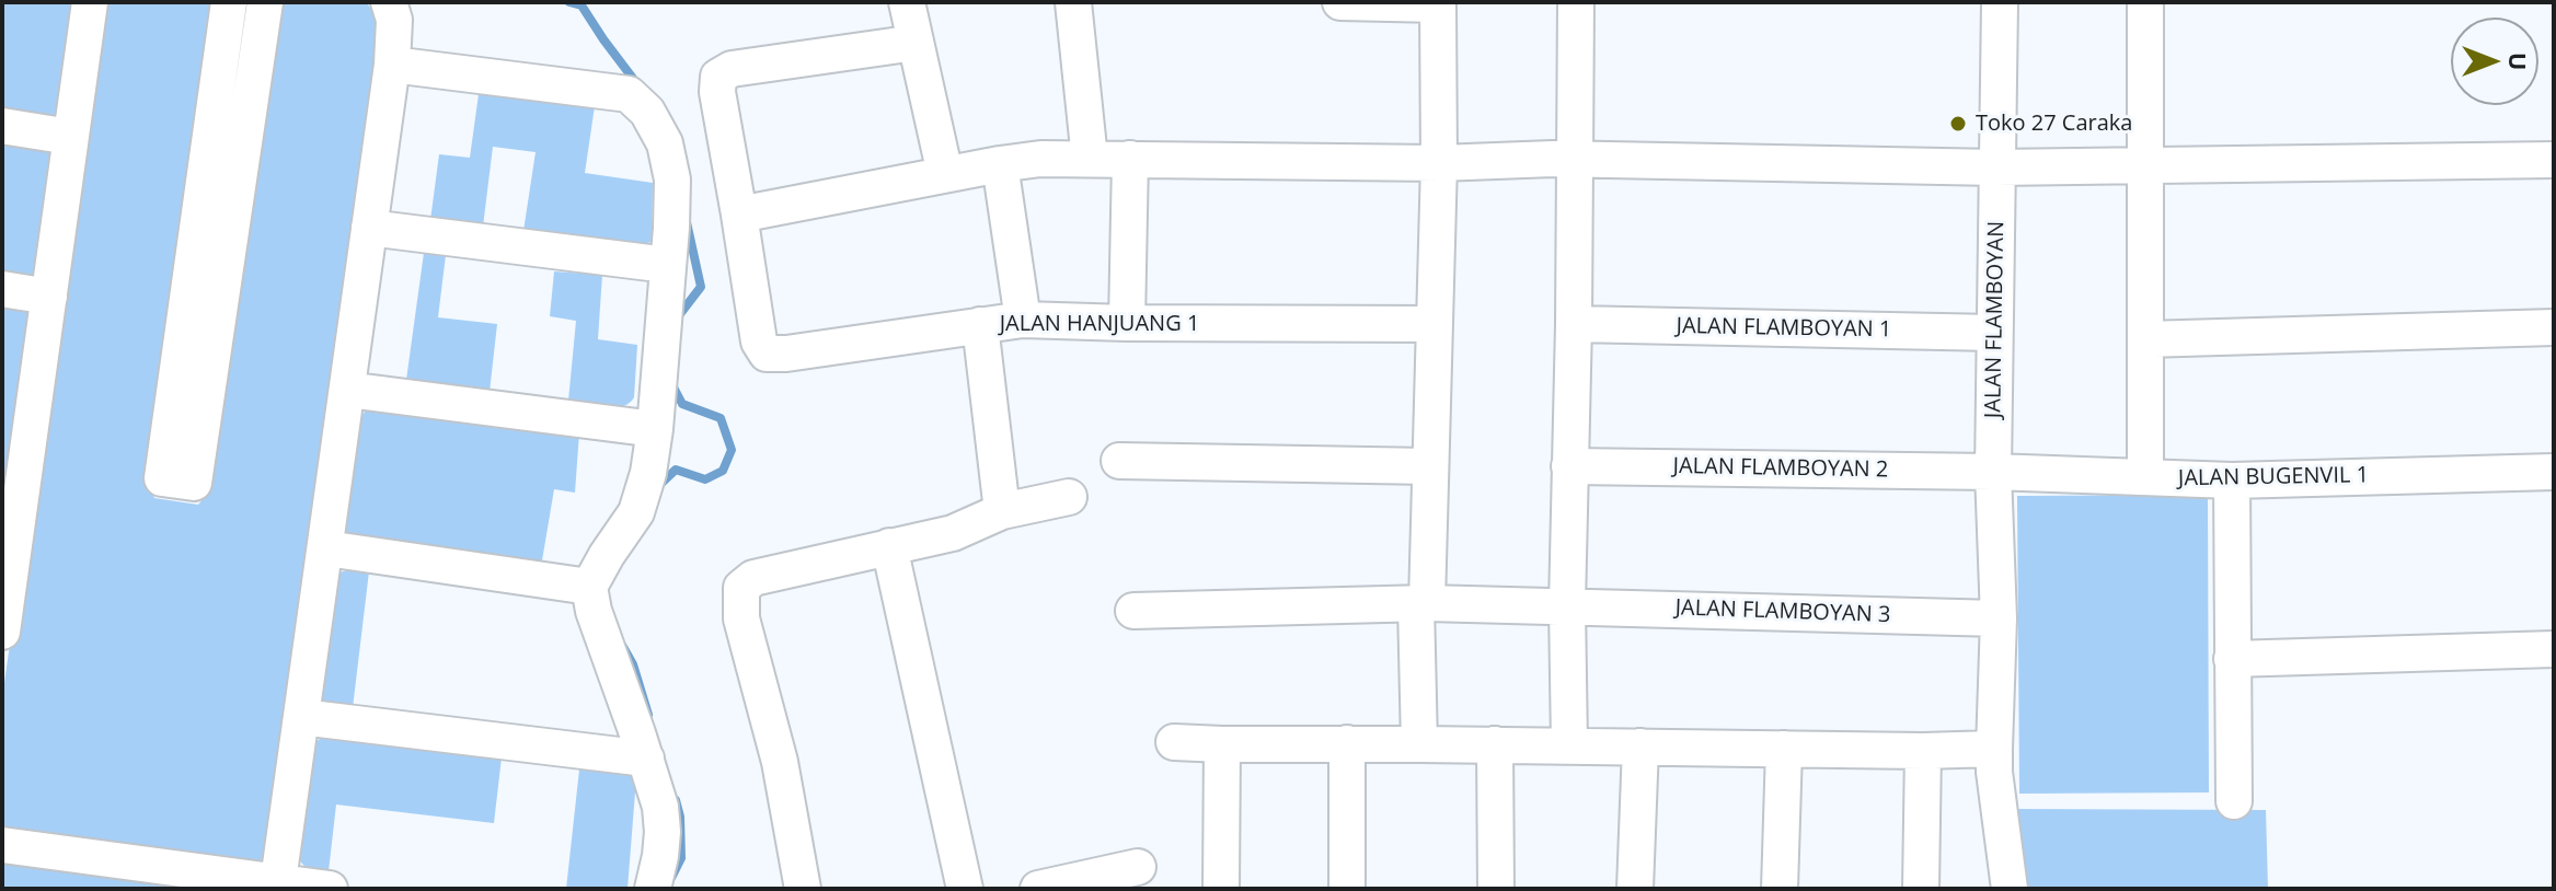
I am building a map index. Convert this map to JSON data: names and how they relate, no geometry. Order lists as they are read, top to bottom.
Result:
{
  "streets": {
    "street": [
      "JALAN FLAMBOYAN",
      "JALAN HANJUANG 1",
      "JALAN FLAMBOYAN 1",
      "JALAN FLAMBOYAN 2",
      "JALAN BUGENVIL 1",
      "JALAN FLAMBOYAN 3"
    ]
  },
  "crossings": [
    ["JALAN FLAMBOYAN", "JALAN FLAMBOYAN 1"],
    ["JALAN FLAMBOYAN", "JALAN FLAMBOYAN 2"],
    ["JALAN FLAMBOYAN", "JALAN BUGENVIL 1"],
    ["JALAN FLAMBOYAN", "JALAN FLAMBOYAN 3"],
    ["JALAN FLAMBOYAN 2", "JALAN BUGENVIL 1"]
  ],
  "places": ["Toko 27 Caraka"],
  "north": "right"
}
